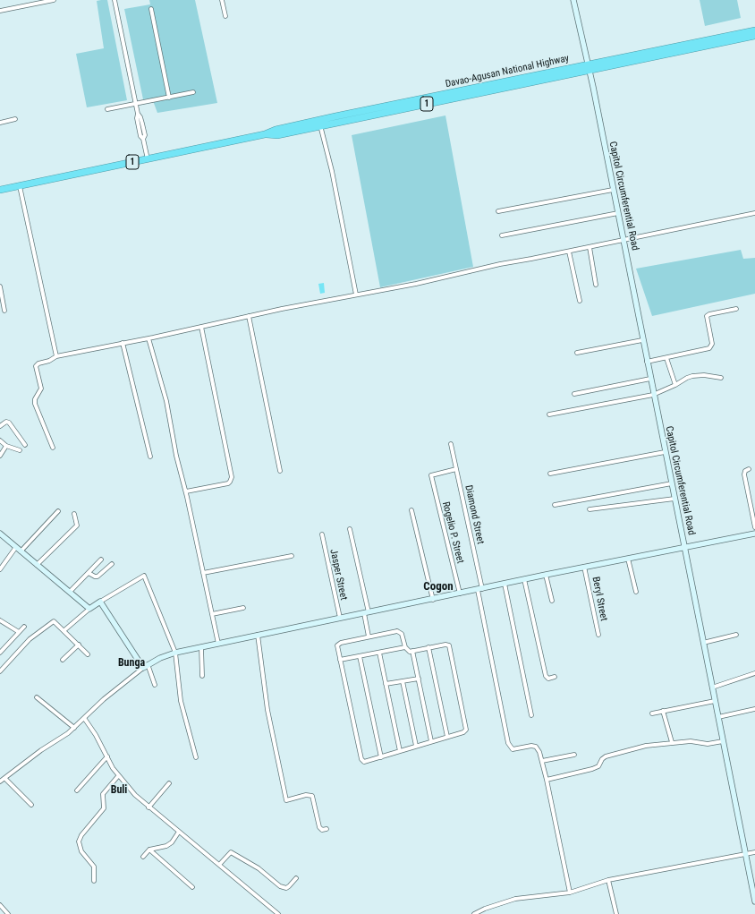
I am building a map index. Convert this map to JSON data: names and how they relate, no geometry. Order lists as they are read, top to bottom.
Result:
{
  "streets": {
    "highway": ["Davao-Agusan National Highway", "1"],
    "main road": ["Capitol Circumferential Road"],
    "street": [
      "Diamond Street",
      "Rogelio P. Street",
      "Jasper Street",
      "Beryl Street"
    ]
  },
  "crossings": [
    ["Davao-Agusan National Highway", "Capitol Circumferential Road"],
    ["Diamond Street", "Rogelio P. Street"]
  ],
  "districts": ["Cogon", "Bunga", "Buli"]
}
